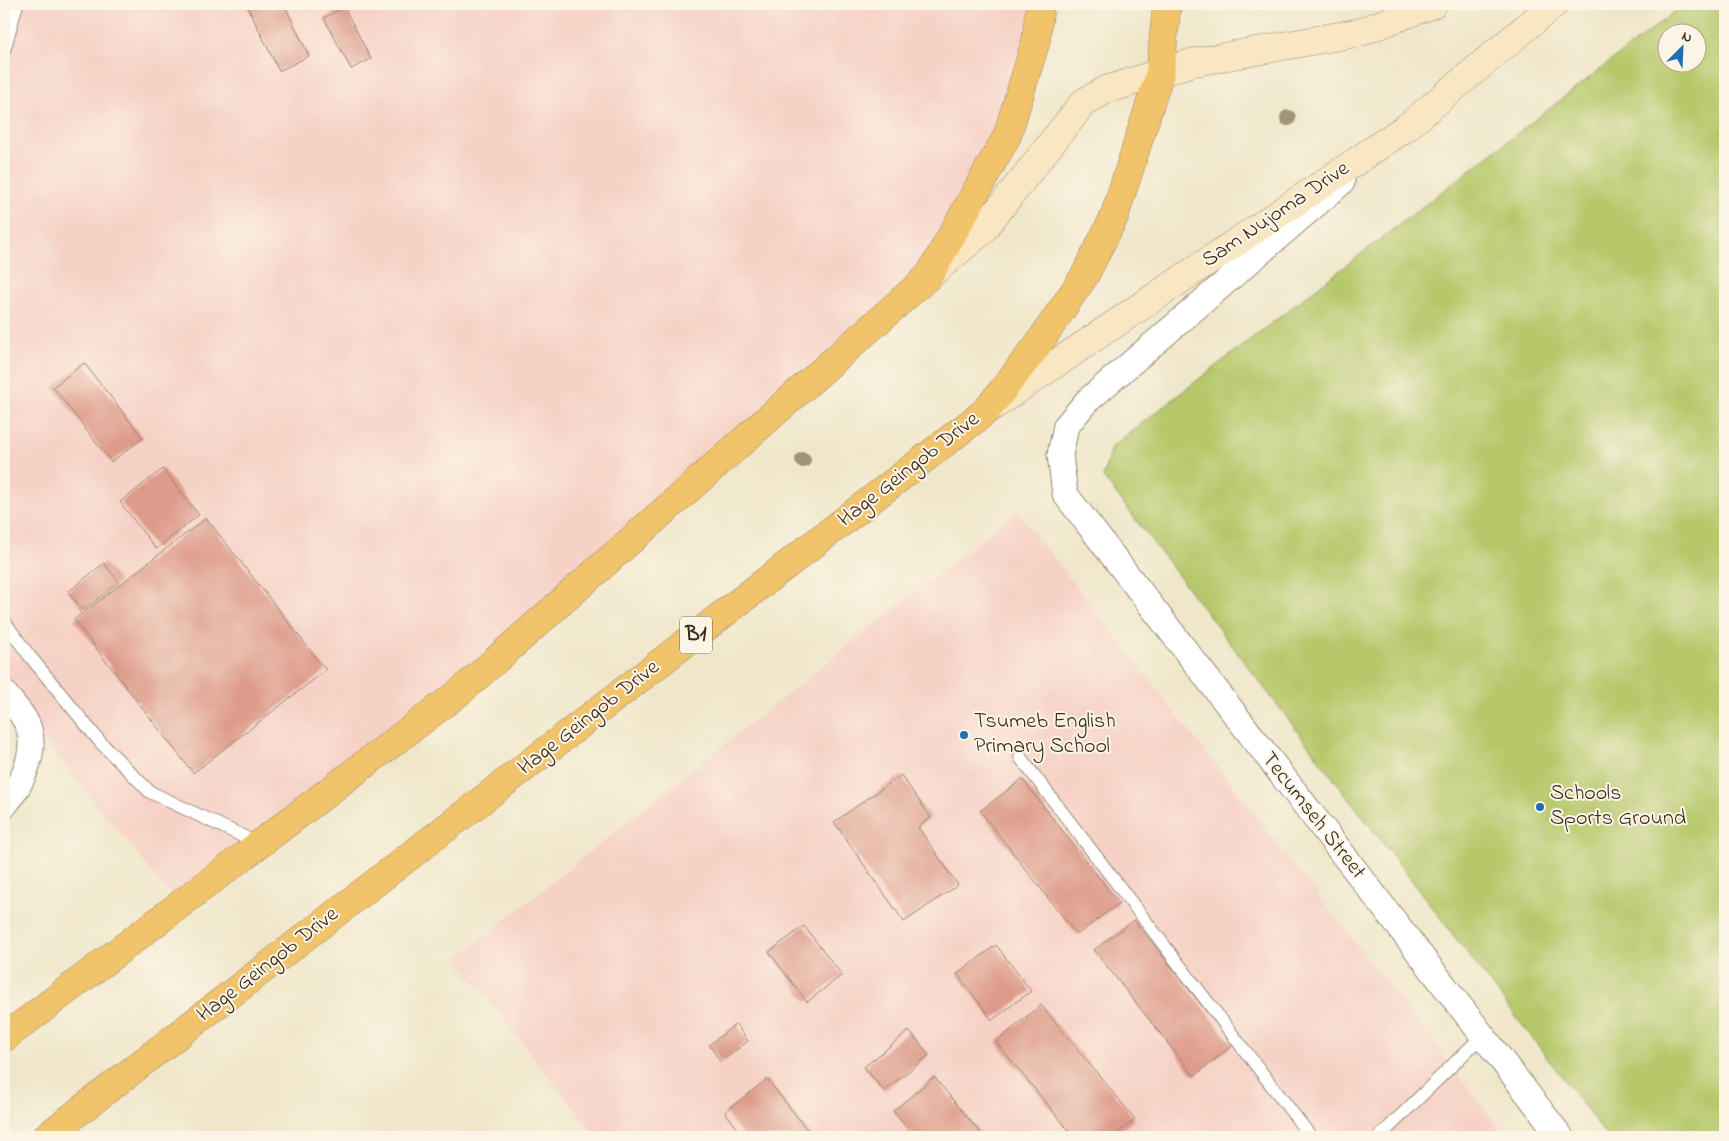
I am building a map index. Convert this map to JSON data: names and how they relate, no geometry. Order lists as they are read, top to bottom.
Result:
{
  "streets": {
    "highway": ["Hage Geingob Drive", "B1"],
    "street": ["Sam Nujoma Drive", "Tecumseh Street"]
  },
  "crossings": [
    ["Sam Nujoma Drive", "Hage Geingob Drive"],
    ["Sam Nujoma Drive", "Tecumseh Street"]
  ],
  "places": ["Tsumeb English Primary School", "Schools Sports Ground"],
  "north": "top right"
}
